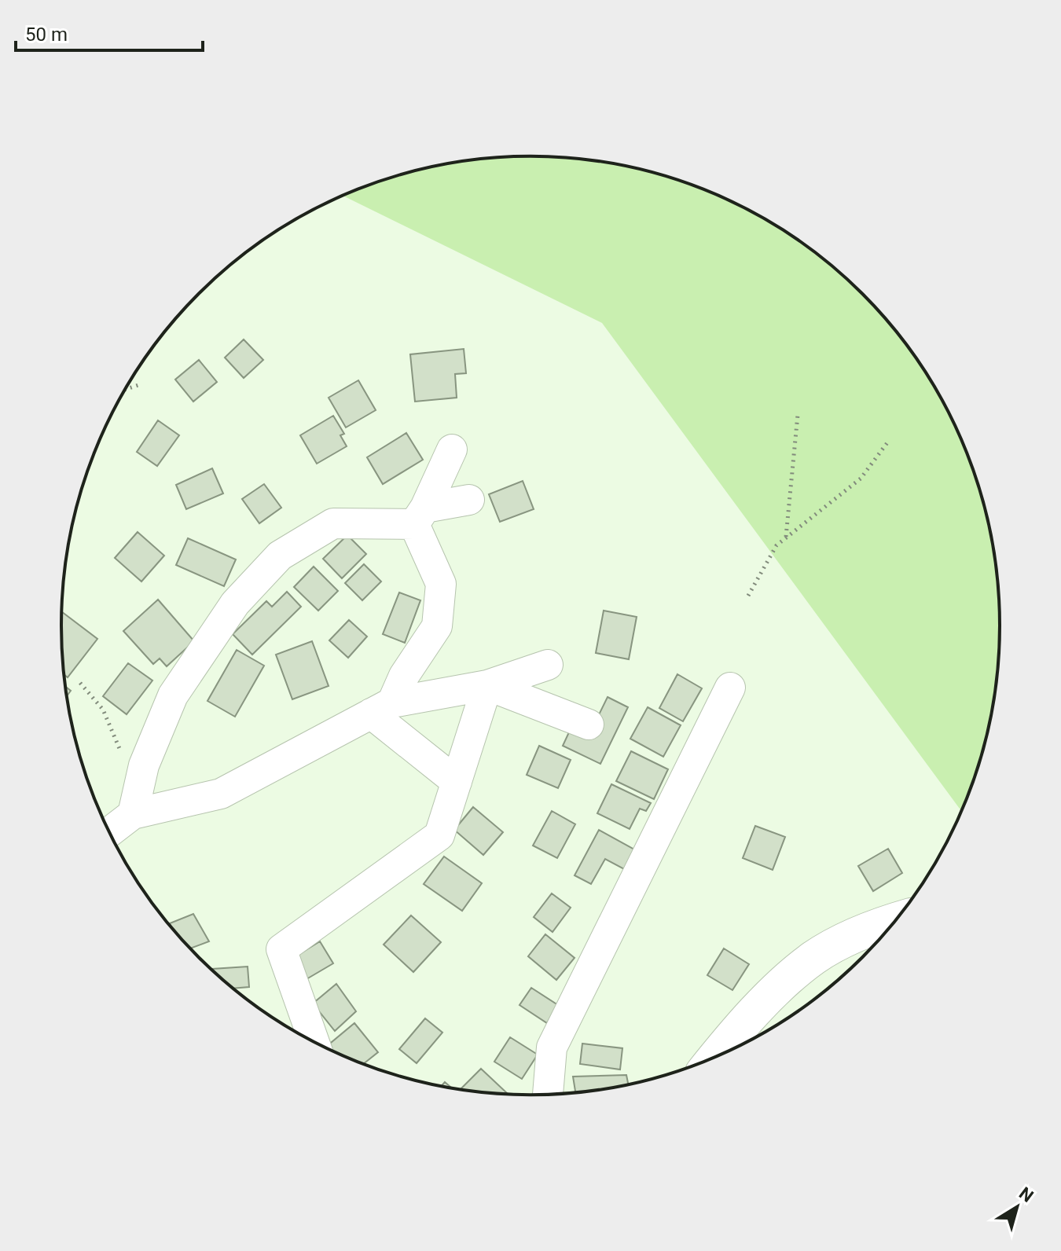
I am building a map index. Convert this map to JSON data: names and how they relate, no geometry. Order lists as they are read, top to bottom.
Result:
{
  "scale_bar": "50 m",
  "north": "top right"
}
